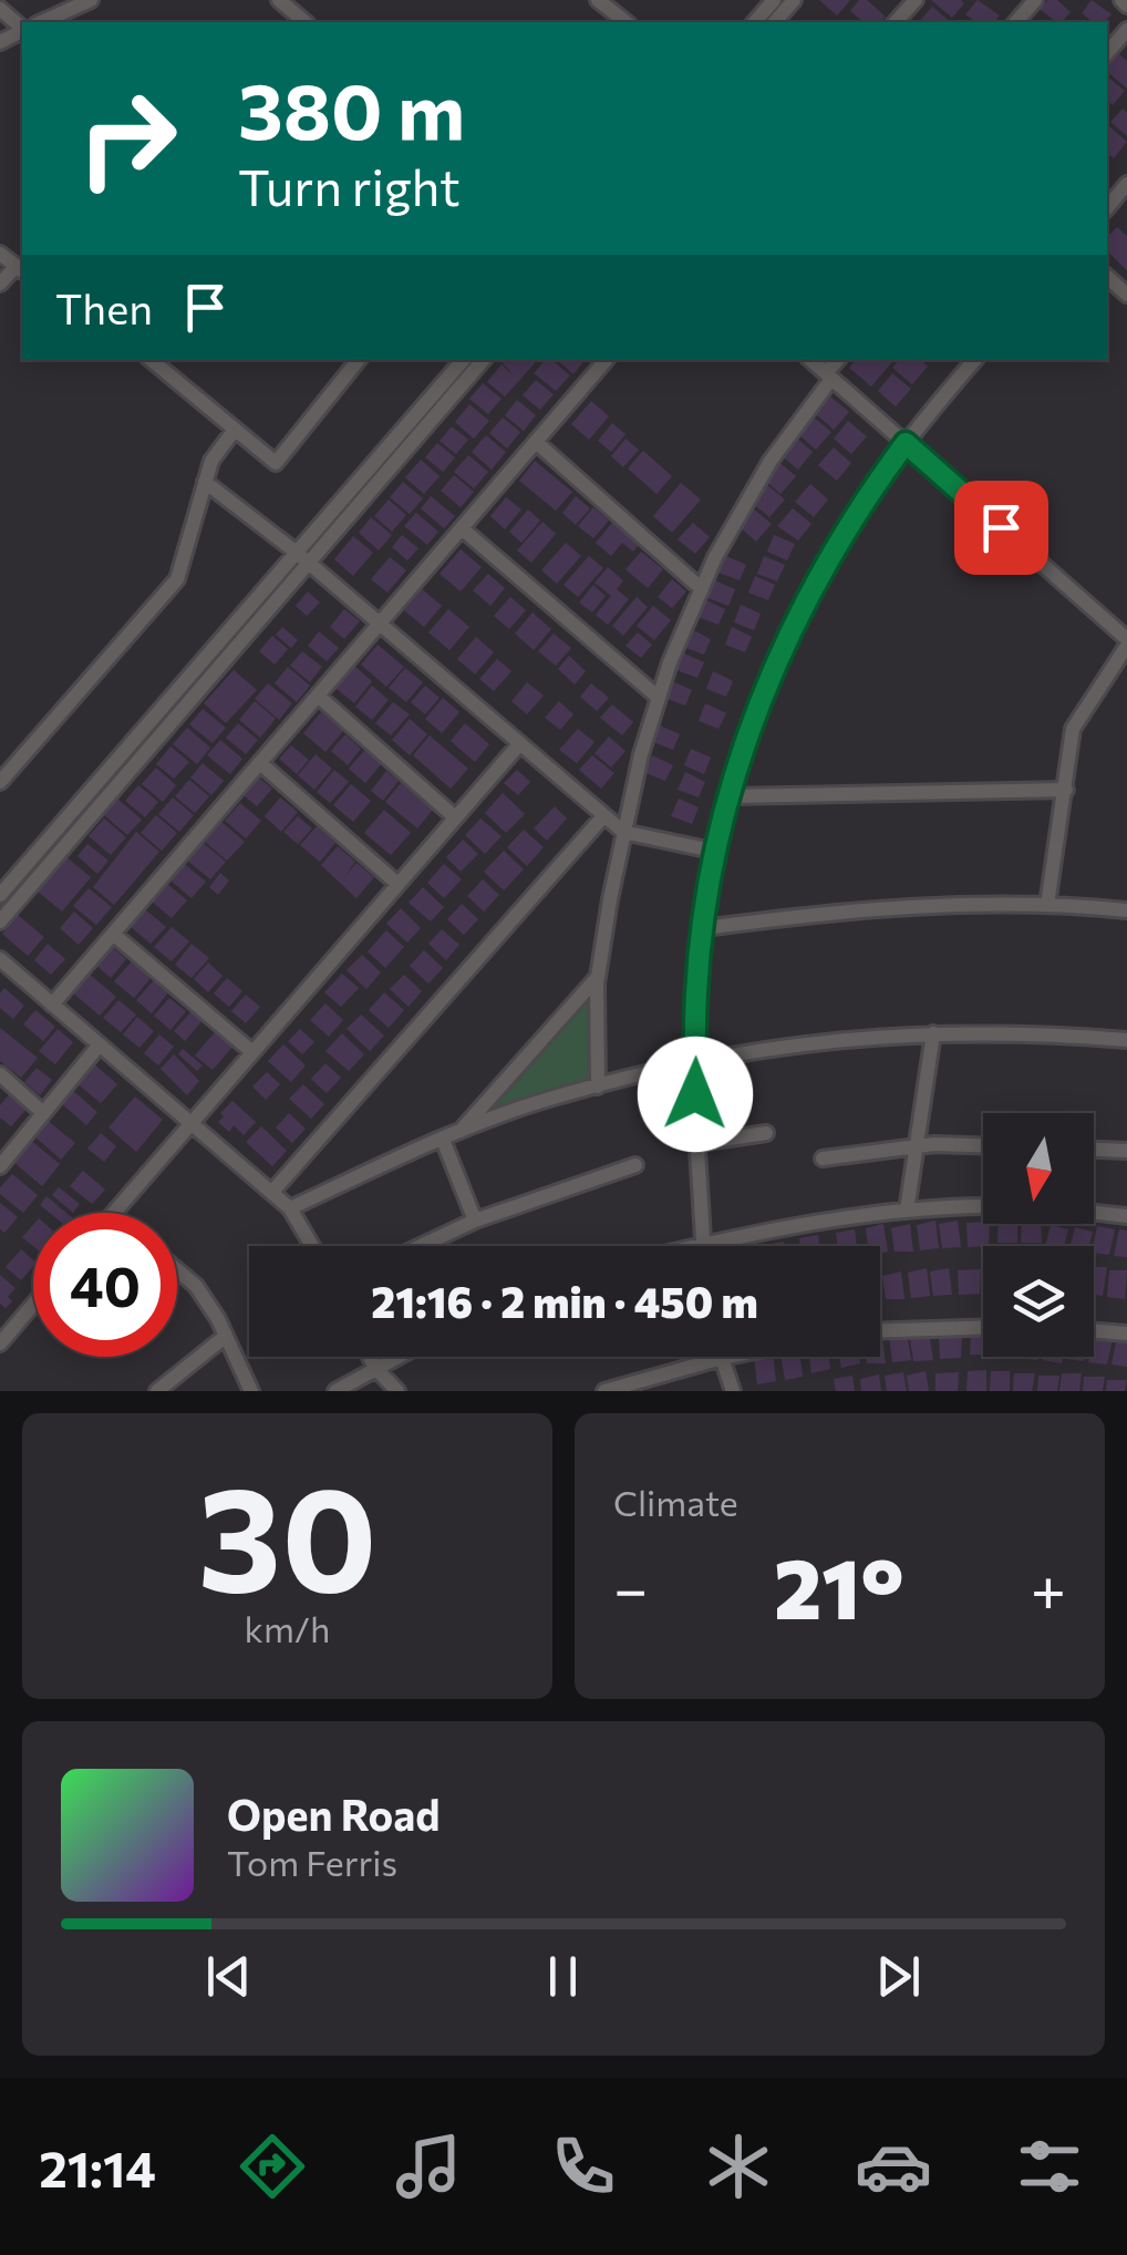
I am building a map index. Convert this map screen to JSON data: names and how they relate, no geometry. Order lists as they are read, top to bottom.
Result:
{
  "north": "bottom",
  "page": {
    "turn": ["380 m", "Turn right"],
    "then": "Then",
    "limit": "40",
    "trip": "21:16 · 2 min · 450 m",
    "tile": [
      ["30", "km/h"],
      "Climate"
    ],
    "heat": ["−", "21°", "+"],
    "song": ["Open Road", "Tom Ferris"],
    "tabs": "21:14"
  }
}
